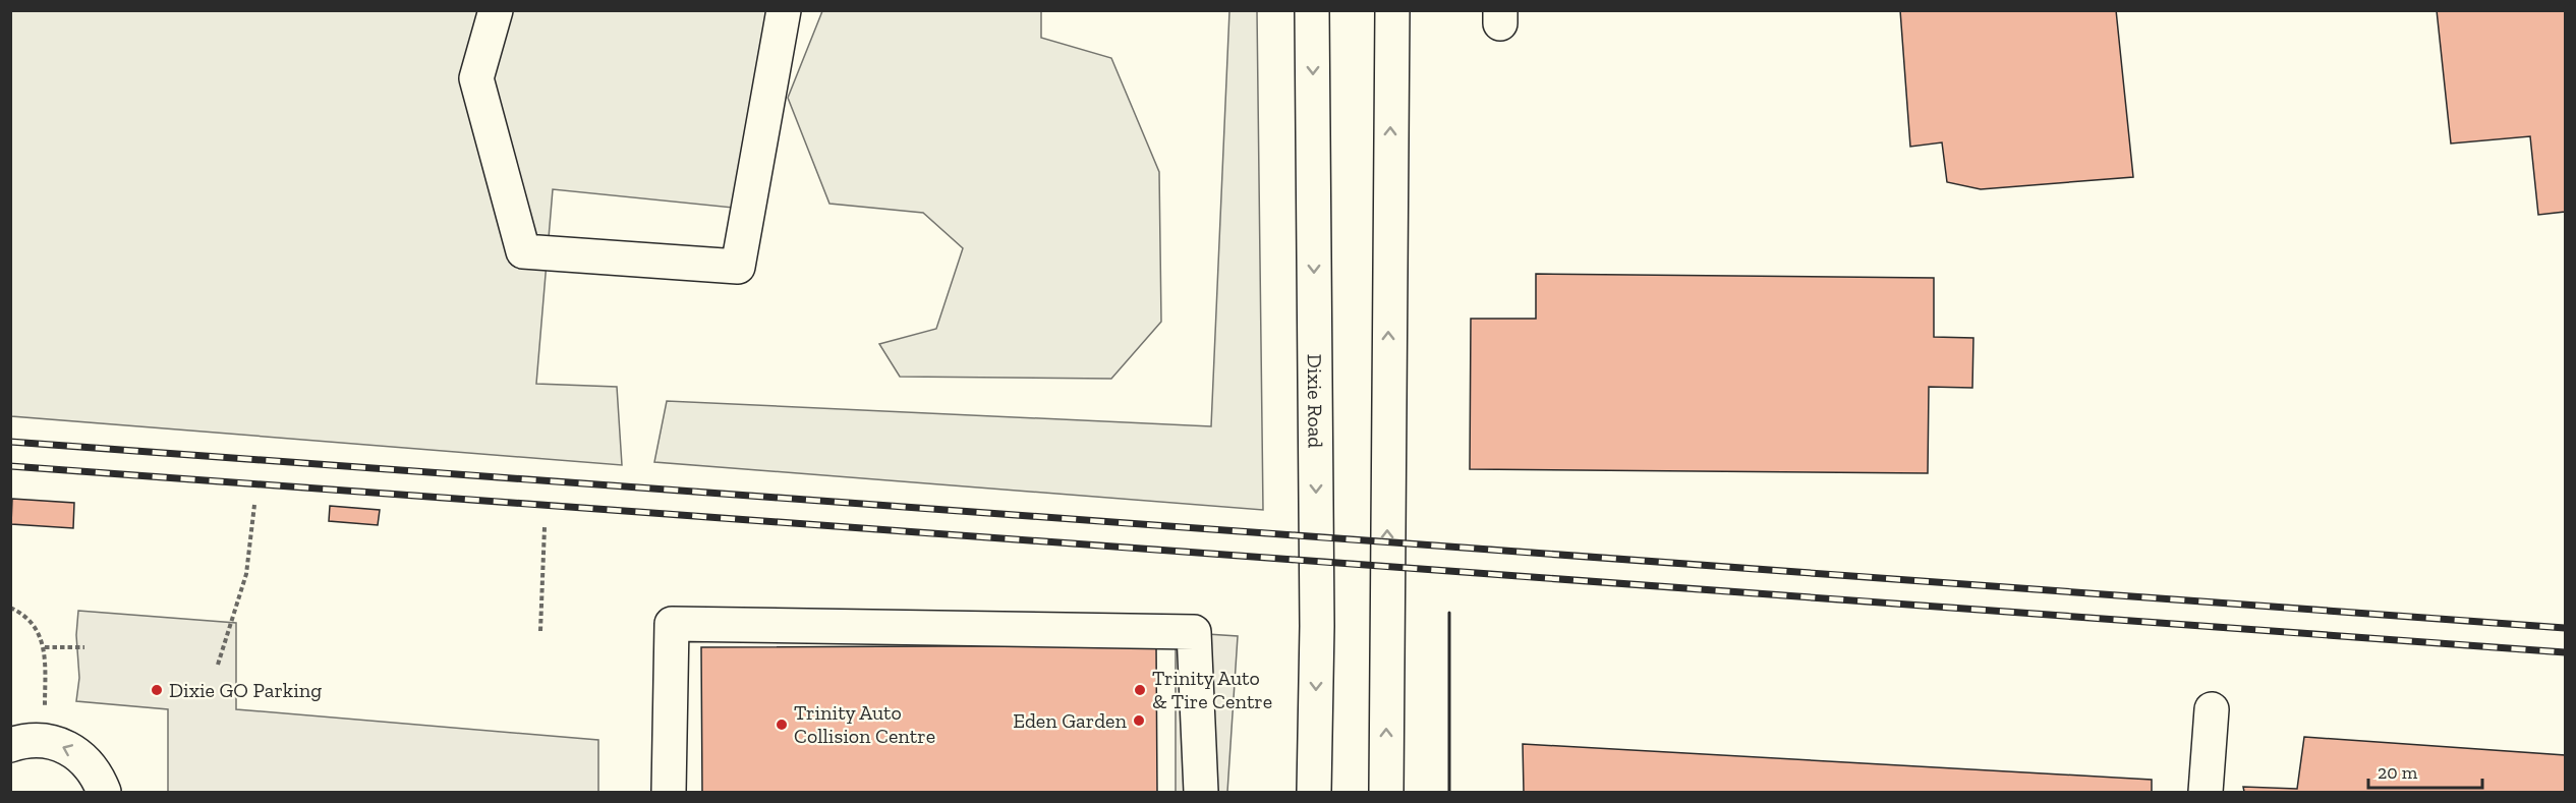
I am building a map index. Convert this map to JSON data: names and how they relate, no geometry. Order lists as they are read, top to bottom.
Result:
{
  "streets": {
    "main road": ["Dixie Road"]
  },
  "places": [
    "Dixie GO Parking",
    "Trinity Auto & Tire Centre",
    "Eden Garden",
    "Trinity Auto Collision Centre"
  ],
  "scale_bar": "20 m"
}
